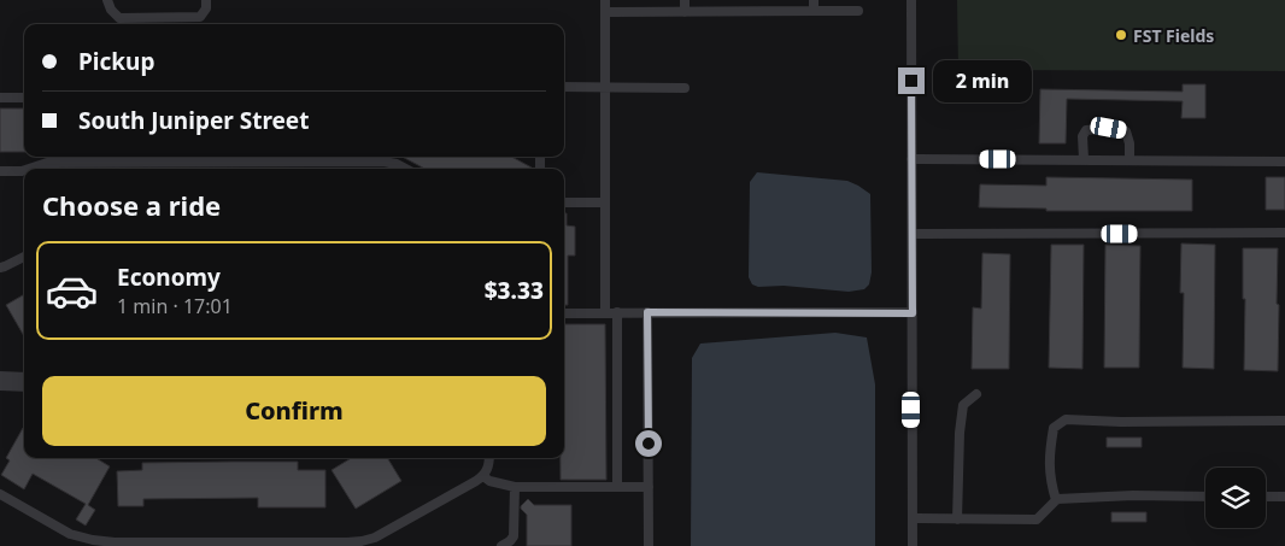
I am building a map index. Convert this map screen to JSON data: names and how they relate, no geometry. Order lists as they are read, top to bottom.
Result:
{
  "places": ["FST Fields"],
  "page": {
    "banner": ["Pickup", "South Juniper Street"],
    "bubble": "2 min",
    "heading": "Choose a ride",
    "list": [
      {
        "name": "Economy",
        "note": "1 min · 17:01",
        "value": "$3.33"
      }
    ],
    "buttons": "Confirm"
  }
}
